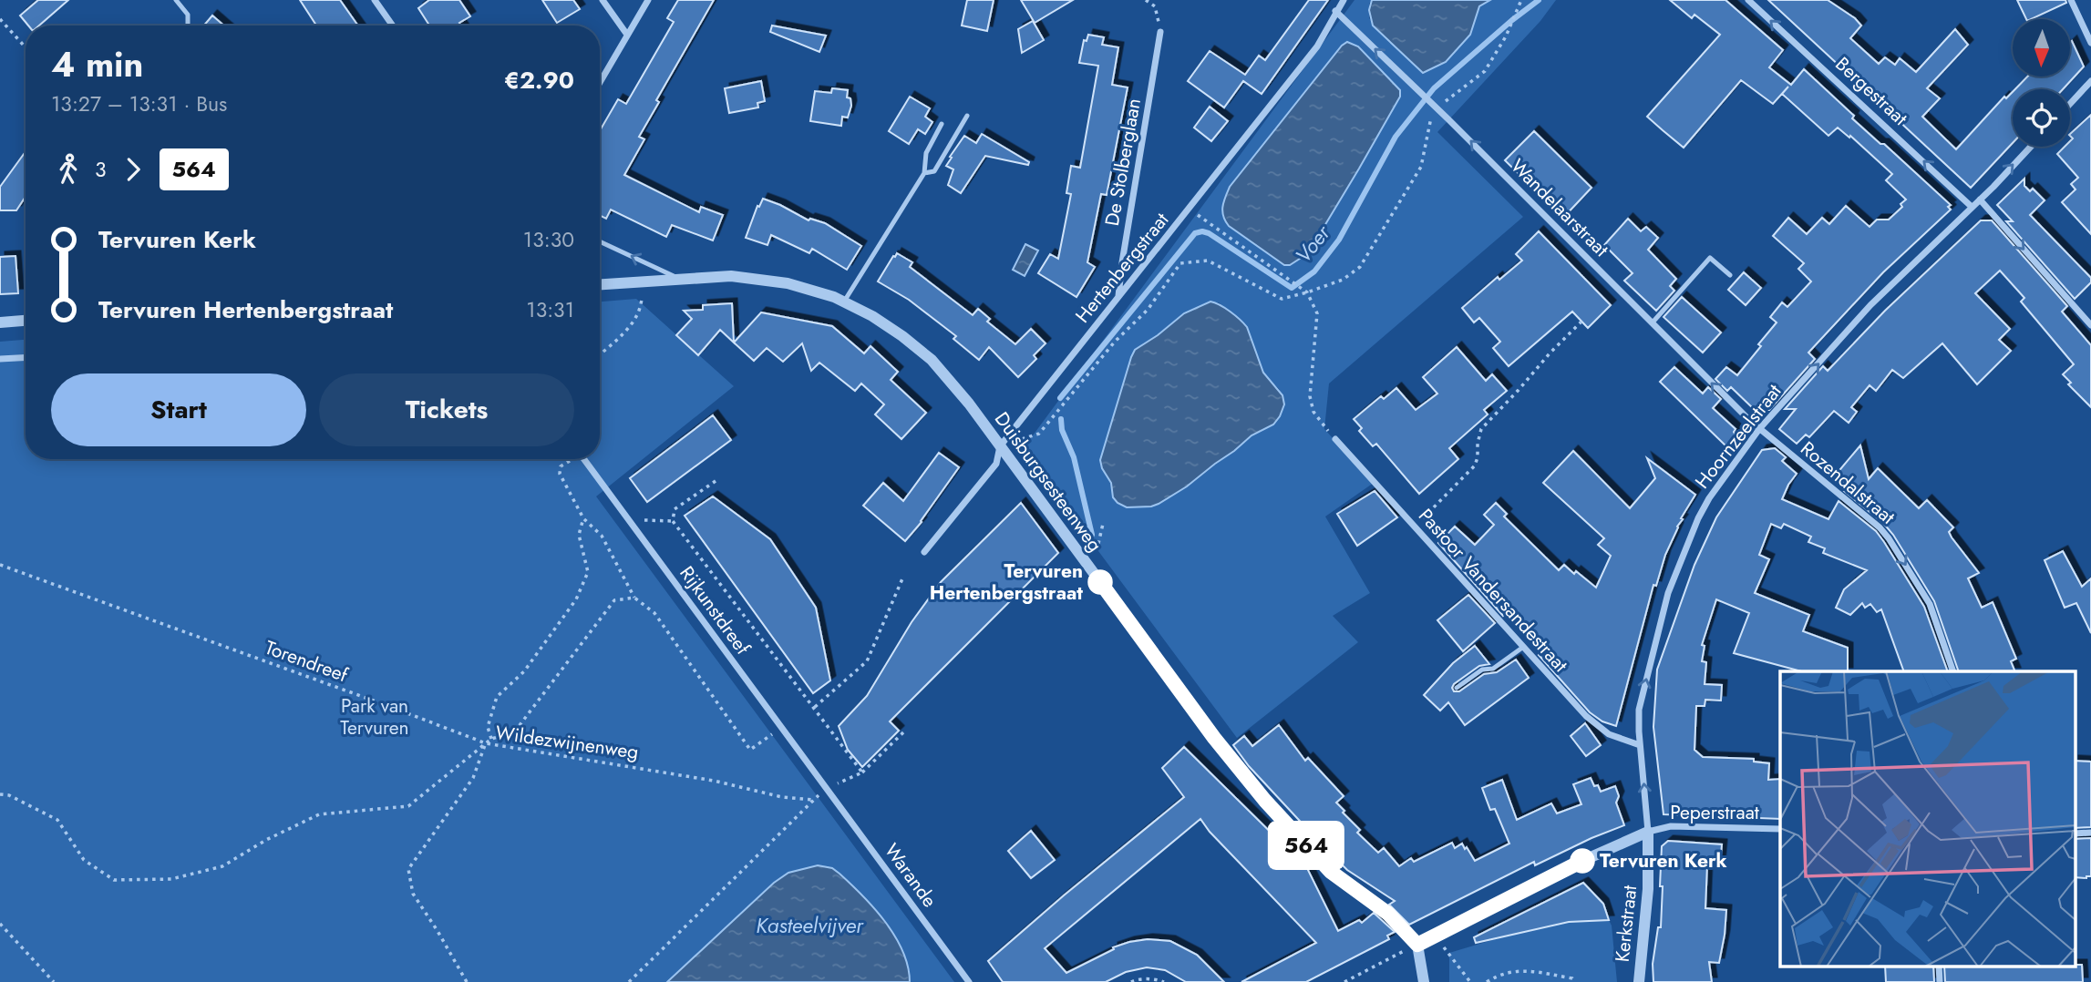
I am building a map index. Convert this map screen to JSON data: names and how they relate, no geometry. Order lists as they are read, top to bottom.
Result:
{
  "streets": {
    "street": [
      "Bergestraat",
      "De Stolberglaan",
      "Wandelaarstraat",
      "Hertenbergstraat",
      "Hoornzeelstraat",
      "Duisburgsesteenweg",
      "Rozendalstraat",
      "Pastoor Vandersandestraat",
      "Rijkunstdreef",
      "Peperstraat",
      "Warande",
      "Kerkstraat"
    ],
    "path": ["Torendreef", "Wildezwijnenweg"]
  },
  "crossings": [
    ["Bergestraat", "Hoornzeelstraat"],
    ["De Stolberglaan", "Hertenbergstraat"],
    ["Wandelaarstraat", "Hertenbergstraat"],
    ["Wandelaarstraat", "Hoornzeelstraat"],
    ["Wandelaarstraat", "Rozendalstraat"],
    ["Hertenbergstraat", "Duisburgsesteenweg"],
    ["Hoornzeelstraat", "Rozendalstraat"],
    ["Hoornzeelstraat", "Pastoor Vandersandestraat"],
    ["Hoornzeelstraat", "Peperstraat"],
    ["Hoornzeelstraat", "Kerkstraat"],
    ["Rijkunstdreef", "Warande"],
    ["Torendreef", "Wildezwijnenweg"],
    ["Peperstraat", "Kerkstraat"]
  ],
  "one_way": [
    "Bergestraat",
    "Wandelaarstraat",
    "Hoornzeelstraat",
    "Rozendalstraat"
  ],
  "water": ["Voer", "Kasteelvijver"],
  "parks": ["Park van Tervuren"],
  "places": ["Tervuren Hertenbergstraat", "Tervuren Kerk"],
  "lines": ["bus line 564"],
  "north": "bottom",
  "page": {
    "on_map": "564",
    "heading": ["4 min", "13:27 – 13:31 · Bus", "€2.90"],
    "legs": ["3", "564"],
    "list": [
      {
        "name": "Tervuren Kerk",
        "value": "13:30"
      },
      {
        "name": "Tervuren Hertenbergstraat",
        "value": "13:31"
      }
    ],
    "buttons": ["Start", "Tickets"]
  }
}
